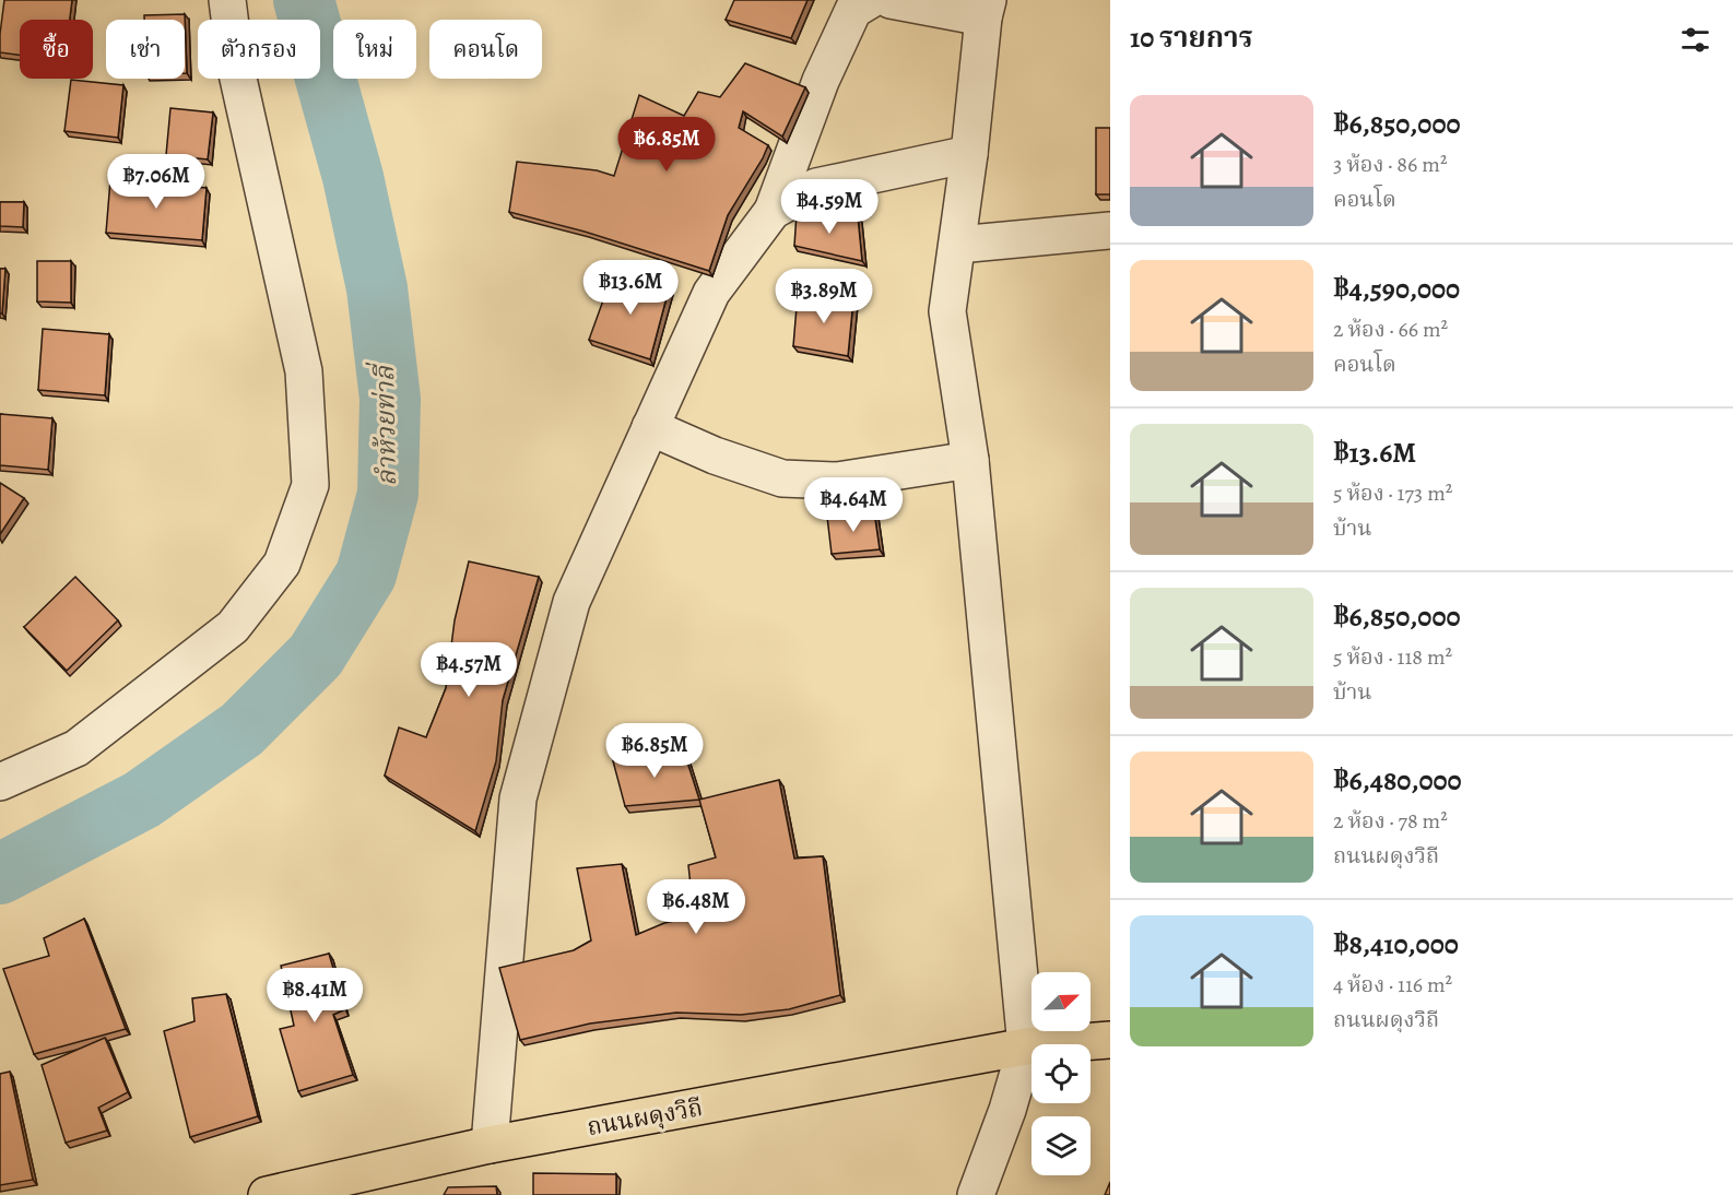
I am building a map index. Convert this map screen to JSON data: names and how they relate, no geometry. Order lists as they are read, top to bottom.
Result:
{
  "streets": {
    "main road": ["ถนนผดุงวิถี"]
  },
  "water": ["ลำห้วยท่าลี่"],
  "north": "top right",
  "page": {
    "heading": "10 รายการ",
    "chip": [
      "ซื้อ",
      "เช่า",
      "ตัวกรอง",
      "ใหม่",
      "คอนโด"
    ],
    "list": [
      {
        "name": "฿6,850,000",
        "note": "3 ห้อง · 86 m² · คอนโด"
      },
      {
        "name": "฿4,590,000",
        "note": "2 ห้อง · 66 m² · คอนโด"
      },
      {
        "name": "฿13.6M",
        "note": "5 ห้อง · 173 m² · บ้าน"
      },
      {
        "name": "฿6,850,000",
        "note": "5 ห้อง · 118 m² · บ้าน"
      },
      {
        "name": "฿6,480,000",
        "note": "2 ห้อง · 78 m² · ถนนผดุงวิถี"
      },
      {
        "name": "฿8,410,000",
        "note": "4 ห้อง · 116 m² · ถนนผดุงวิถี"
      }
    ],
    "price": [
      "฿6.85M",
      "฿7.06M",
      "฿4.59M",
      "฿13.6M",
      "฿3.89M",
      "฿4.64M",
      "฿4.57M",
      "฿6.85M",
      "฿6.48M",
      "฿8.41M"
    ]
  }
}
